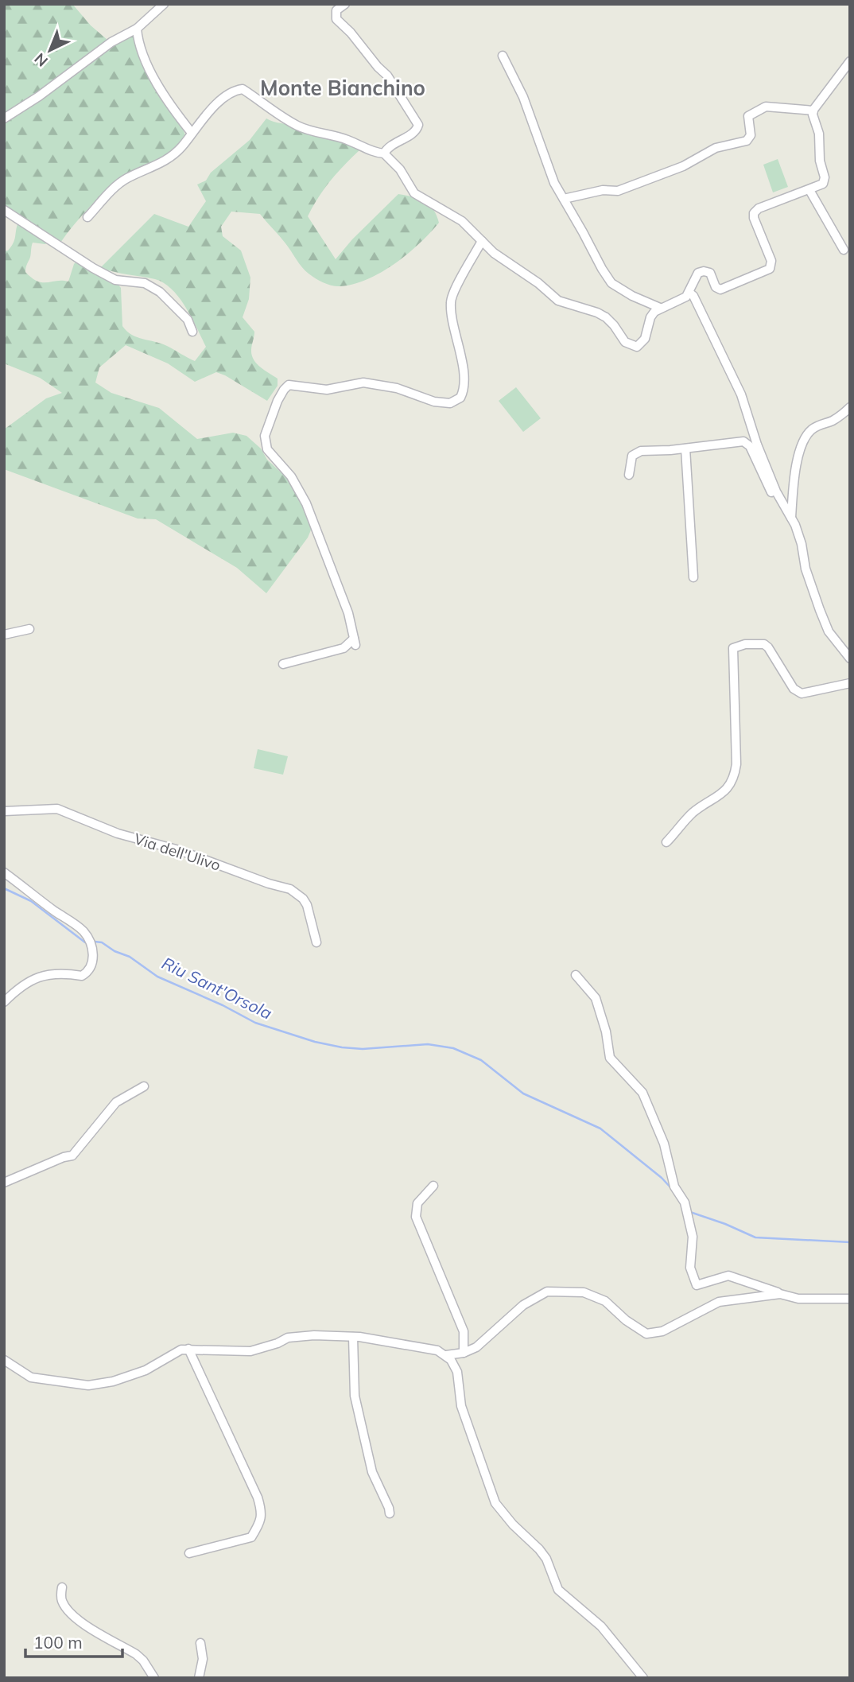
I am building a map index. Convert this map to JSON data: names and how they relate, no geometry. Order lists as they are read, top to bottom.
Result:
{
  "streets": {
    "street": ["Via dell'Ulivo"]
  },
  "districts": ["Monte Bianchino"],
  "water": ["Riu Sant'Orsola"],
  "scale_bar": "100 m",
  "north": "bottom left"
}
